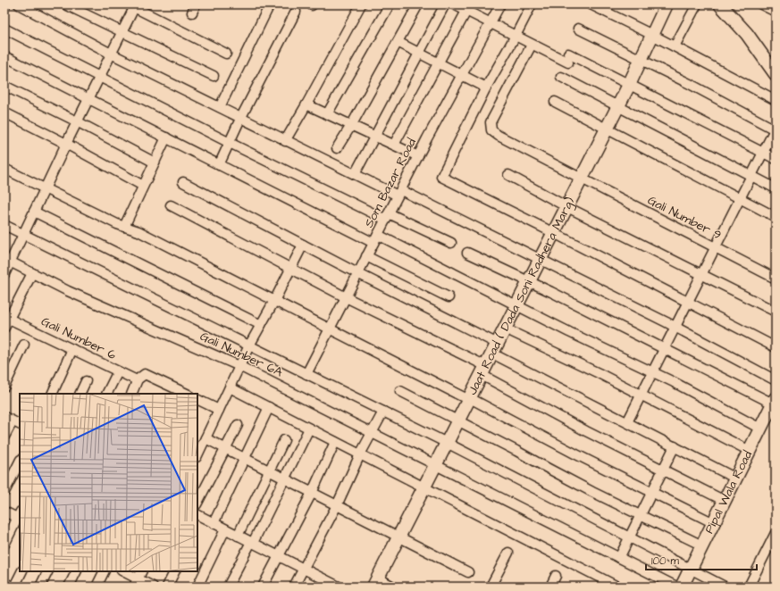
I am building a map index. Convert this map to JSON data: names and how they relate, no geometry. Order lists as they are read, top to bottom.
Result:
{
  "streets": {
    "street": [
      "Som Bazar Road",
      "Gali Number 9",
      "Jaat Road ( Dada Soni Radhera Marg)",
      "Gali Number 6",
      "Gali Number 6A",
      "Pipal Wala Road"
    ]
  },
  "crossings": [
    ["Gali Number 9", "Jaat Road ( Dada Soni Radhera Marg)"],
    ["Jaat Road ( Dada Soni Radhera Marg)", "Gali Number 6A"]
  ],
  "scale_bar": "100 m"
}
